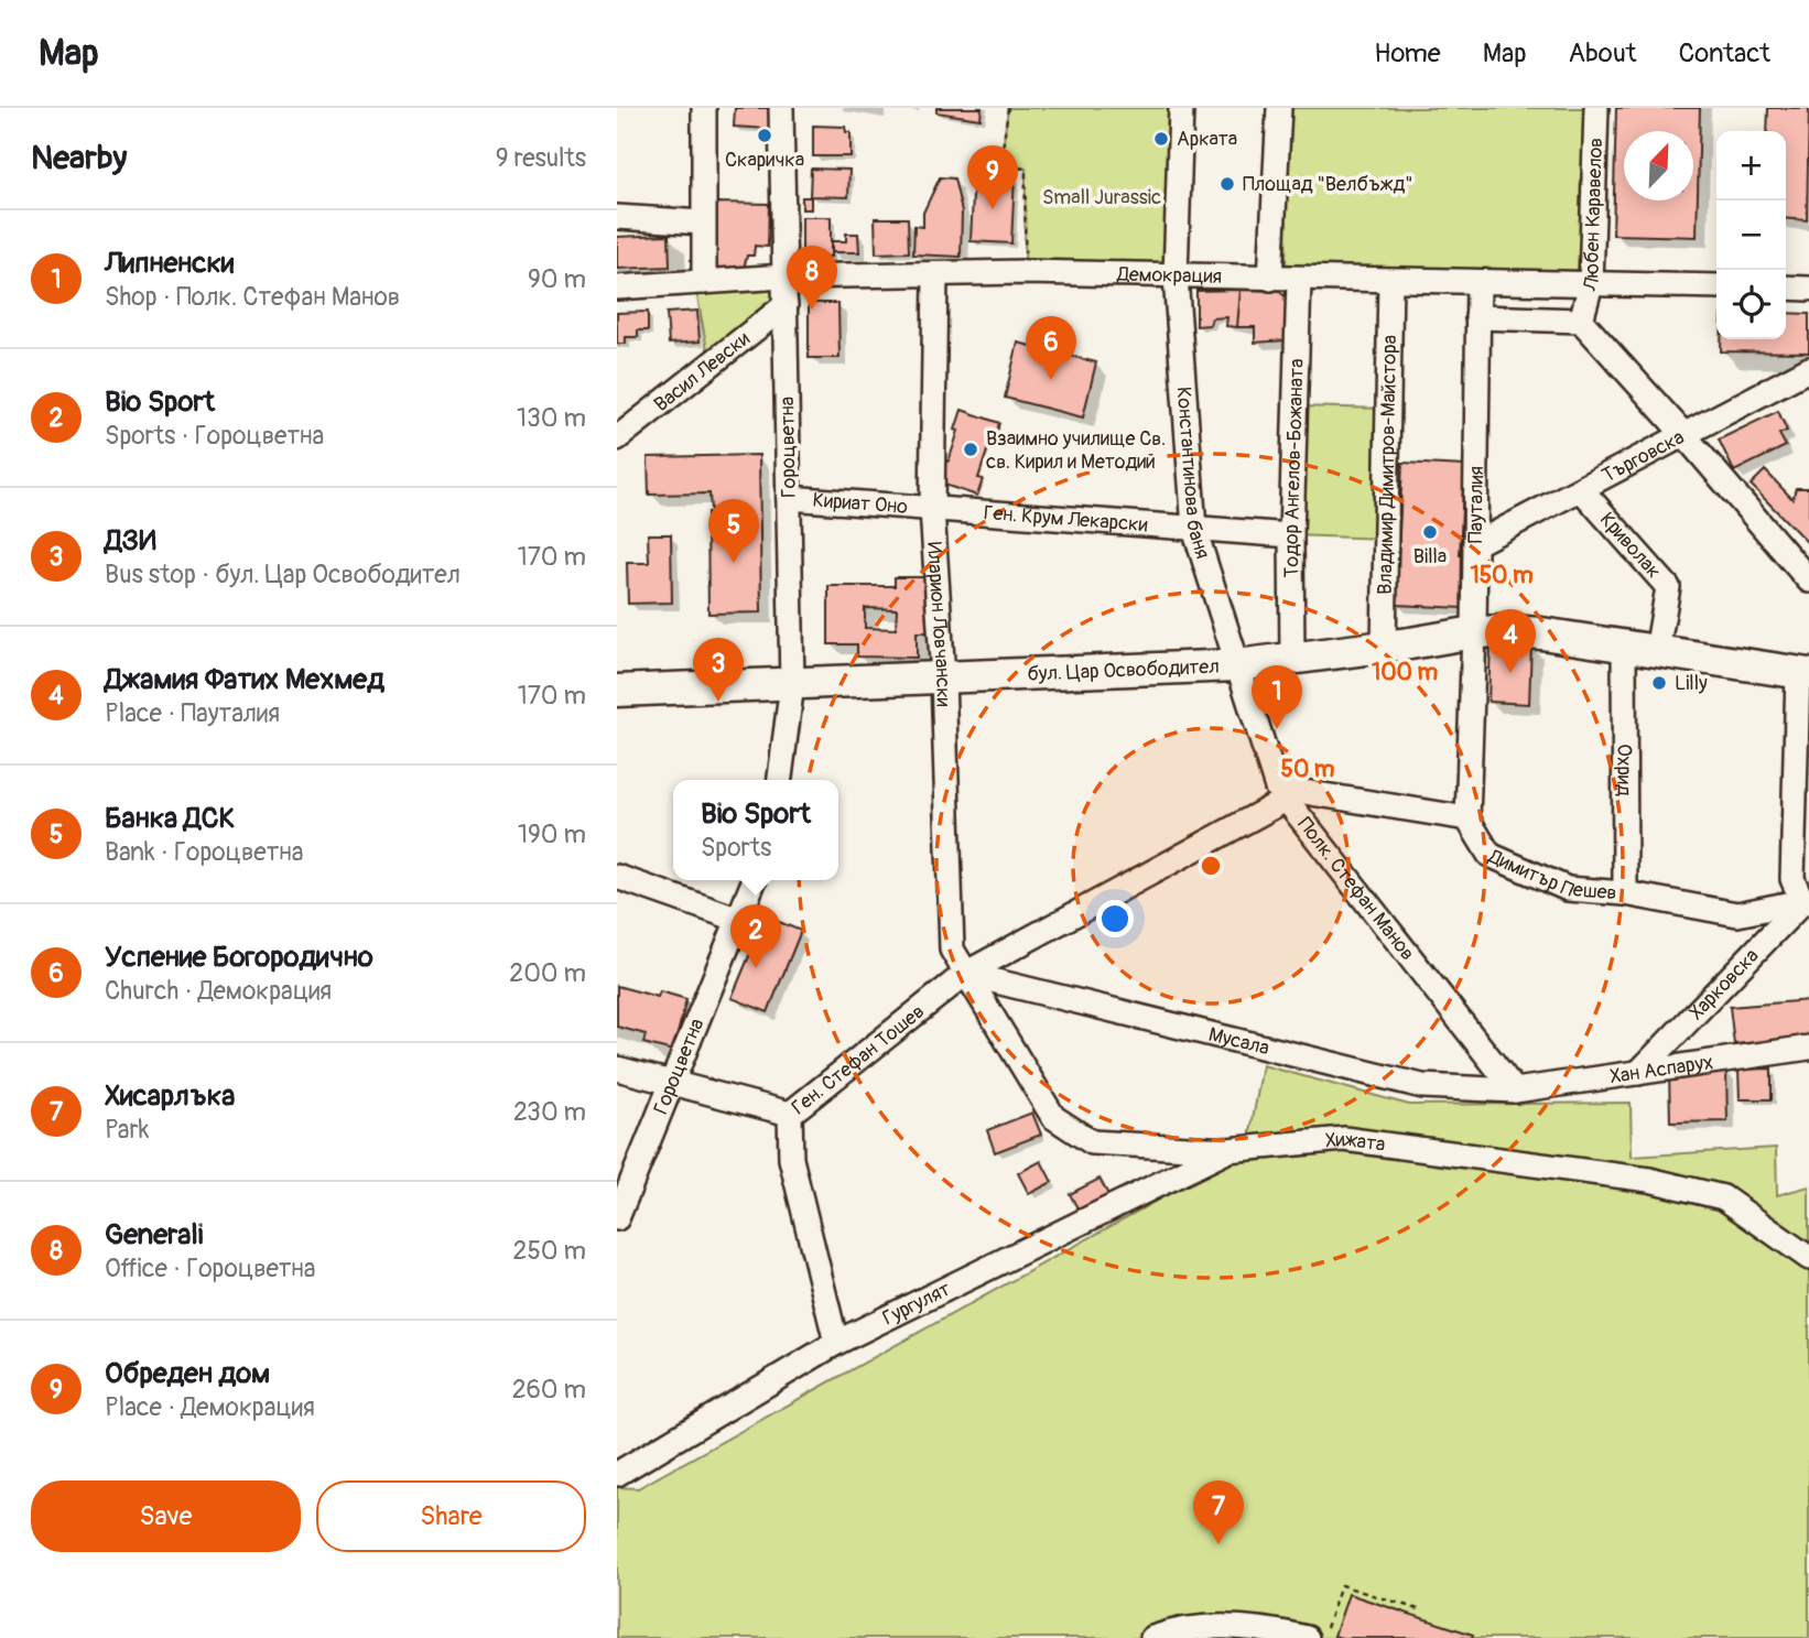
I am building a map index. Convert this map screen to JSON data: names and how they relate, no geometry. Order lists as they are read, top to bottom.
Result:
{
  "streets": {
    "main road": ["бул. Цар Освободител"],
    "street": [
      "Любен Kаравелов",
      "Демокрация",
      "Васил Левски",
      "Гороцветна",
      "Търговска",
      "Владимир Димитров-Майстора",
      "Тодор Ангелов-Божаната",
      "Константинова баня",
      "Кириат Оно",
      "Пауталия",
      "Ген. Крум Лекарски",
      "Криволак",
      "Иларион Ловчански",
      "Охрид",
      "Димитър Пешев",
      "Полк. Стефан Манов",
      "Харковска",
      "Мусала",
      "Ген. Стефан Тошев",
      "Хан Аспарух",
      "Хижата",
      "Гургулят"
    ]
  },
  "crossings": [
    ["Любен Kаравелов", "Демокрация"],
    ["Демокрация", "Гороцветна"],
    ["Демокрация", "Владимир Димитров-Майстора"],
    ["Демокрация", "Тодор Ангелов-Божаната"],
    ["Демокрация", "Константинова баня"],
    ["Демокрация", "Пауталия"],
    ["Демокрация", "Иларион Ловчански"],
    ["Васил Левски", "Гороцветна"],
    ["Гороцветна", "Кириат Оно"],
    ["Гороцветна", "бул. Цар Освободител"],
    ["Търговска", "Пауталия"],
    ["Търговска", "Криволак"],
    ["Владимир Димитров-Майстора", "бул. Цар Освободител"],
    ["Тодор Ангелов-Божаната", "Ген. Крум Лекарски"],
    ["Тодор Ангелов-Божаната", "бул. Цар Освободител"],
    ["Константинова баня", "Ген. Крум Лекарски"],
    ["Константинова баня", "бул. Цар Освободител"],
    ["Константинова баня", "Полк. Стефан Манов"],
    ["Кириат Оно", "Ген. Крум Лекарски"],
    ["Кириат Оно", "Иларион Ловчански"],
    ["Пауталия", "бул. Цар Освободител"],
    ["Пауталия", "Димитър Пешев"],
    ["Ген. Крум Лекарски", "Иларион Ловчански"],
    ["Криволак", "бул. Цар Освободител"],
    ["Иларион Ловчански", "бул. Цар Освободител"],
    ["Иларион Ловчански", "Мусала"],
    ["Иларион Ловчански", "Ген. Стефан Тошев"],
    ["Иларион Ловчански", "Хижата"],
    ["бул. Цар Освободител", "Охрид"],
    ["бул. Цар Освободител", "Полк. Стефан Манов"],
    ["Охрид", "Димитър Пешев"],
    ["Димитър Пешев", "Харковска"],
    ["Полк. Стефан Манов", "Мусала"],
    ["Полк. Стефан Манов", "Ген. Стефан Тошев"],
    ["Полк. Стефан Манов", "Хан Аспарух"],
    ["Харковска", "Хан Аспарух"],
    ["Мусала", "Ген. Стефан Тошев"],
    ["Мусала", "Хан Аспарух"],
    ["Мусала", "Хижата"],
    ["Ген. Стефан Тошев", "Хижата"],
    ["Ген. Стефан Тошев", "Гургулят"],
    ["Хижата", "Гургулят"]
  ],
  "parks": ["Small Jurassic"],
  "places": [
    "Скаричка",
    "Арката",
    "Площад \"Велбъжд\"",
    "Взаимно училище Св. св. Кирил и Методий",
    "Billa",
    "Lilly"
  ],
  "north": "top right",
  "page": {
    "header": "Map",
    "nav": [
      "Home",
      "Map",
      "About",
      "Contact"
    ],
    "heading": ["Nearby", "9 results"],
    "map_buttons": ["+", "−"],
    "pins": [
      "9",
      "8",
      "6",
      "5",
      "4",
      "3",
      "1",
      "2",
      "7"
    ],
    "list": [
      {
        "mark": "1",
        "name": "Липненски",
        "note": "Shop · Полк. Стефан Манов",
        "value": "90 m"
      },
      {
        "mark": "2",
        "name": "Bio Sport",
        "note": "Sports · Гороцветна",
        "value": "130 m"
      },
      {
        "mark": "3",
        "name": "ДЗИ",
        "note": "Bus stop · бул. Цар Освободител",
        "value": "170 m"
      },
      {
        "mark": "4",
        "name": "Джамия Фатих Мехмед",
        "note": "Place · Пауталия",
        "value": "170 m"
      },
      {
        "mark": "5",
        "name": "Банка ДСК",
        "note": "Bank · Гороцветна",
        "value": "190 m"
      },
      {
        "mark": "6",
        "name": "Успение Богородично",
        "note": "Church · Демокрация",
        "value": "200 m"
      },
      {
        "mark": "7",
        "name": "Хисарлъка",
        "note": "Park",
        "value": "230 m"
      },
      {
        "mark": "8",
        "name": "Generali",
        "note": "Office · Гороцветна",
        "value": "250 m"
      },
      {
        "mark": "9",
        "name": "Обреден дом",
        "note": "Place · Демокрация",
        "value": "260 m"
      }
    ],
    "popup": ["Bio Sport", "Sports"],
    "buttons": ["Save", "Share"]
  },
  "rings": ["150 m", "100 m", "50 m"]
}
